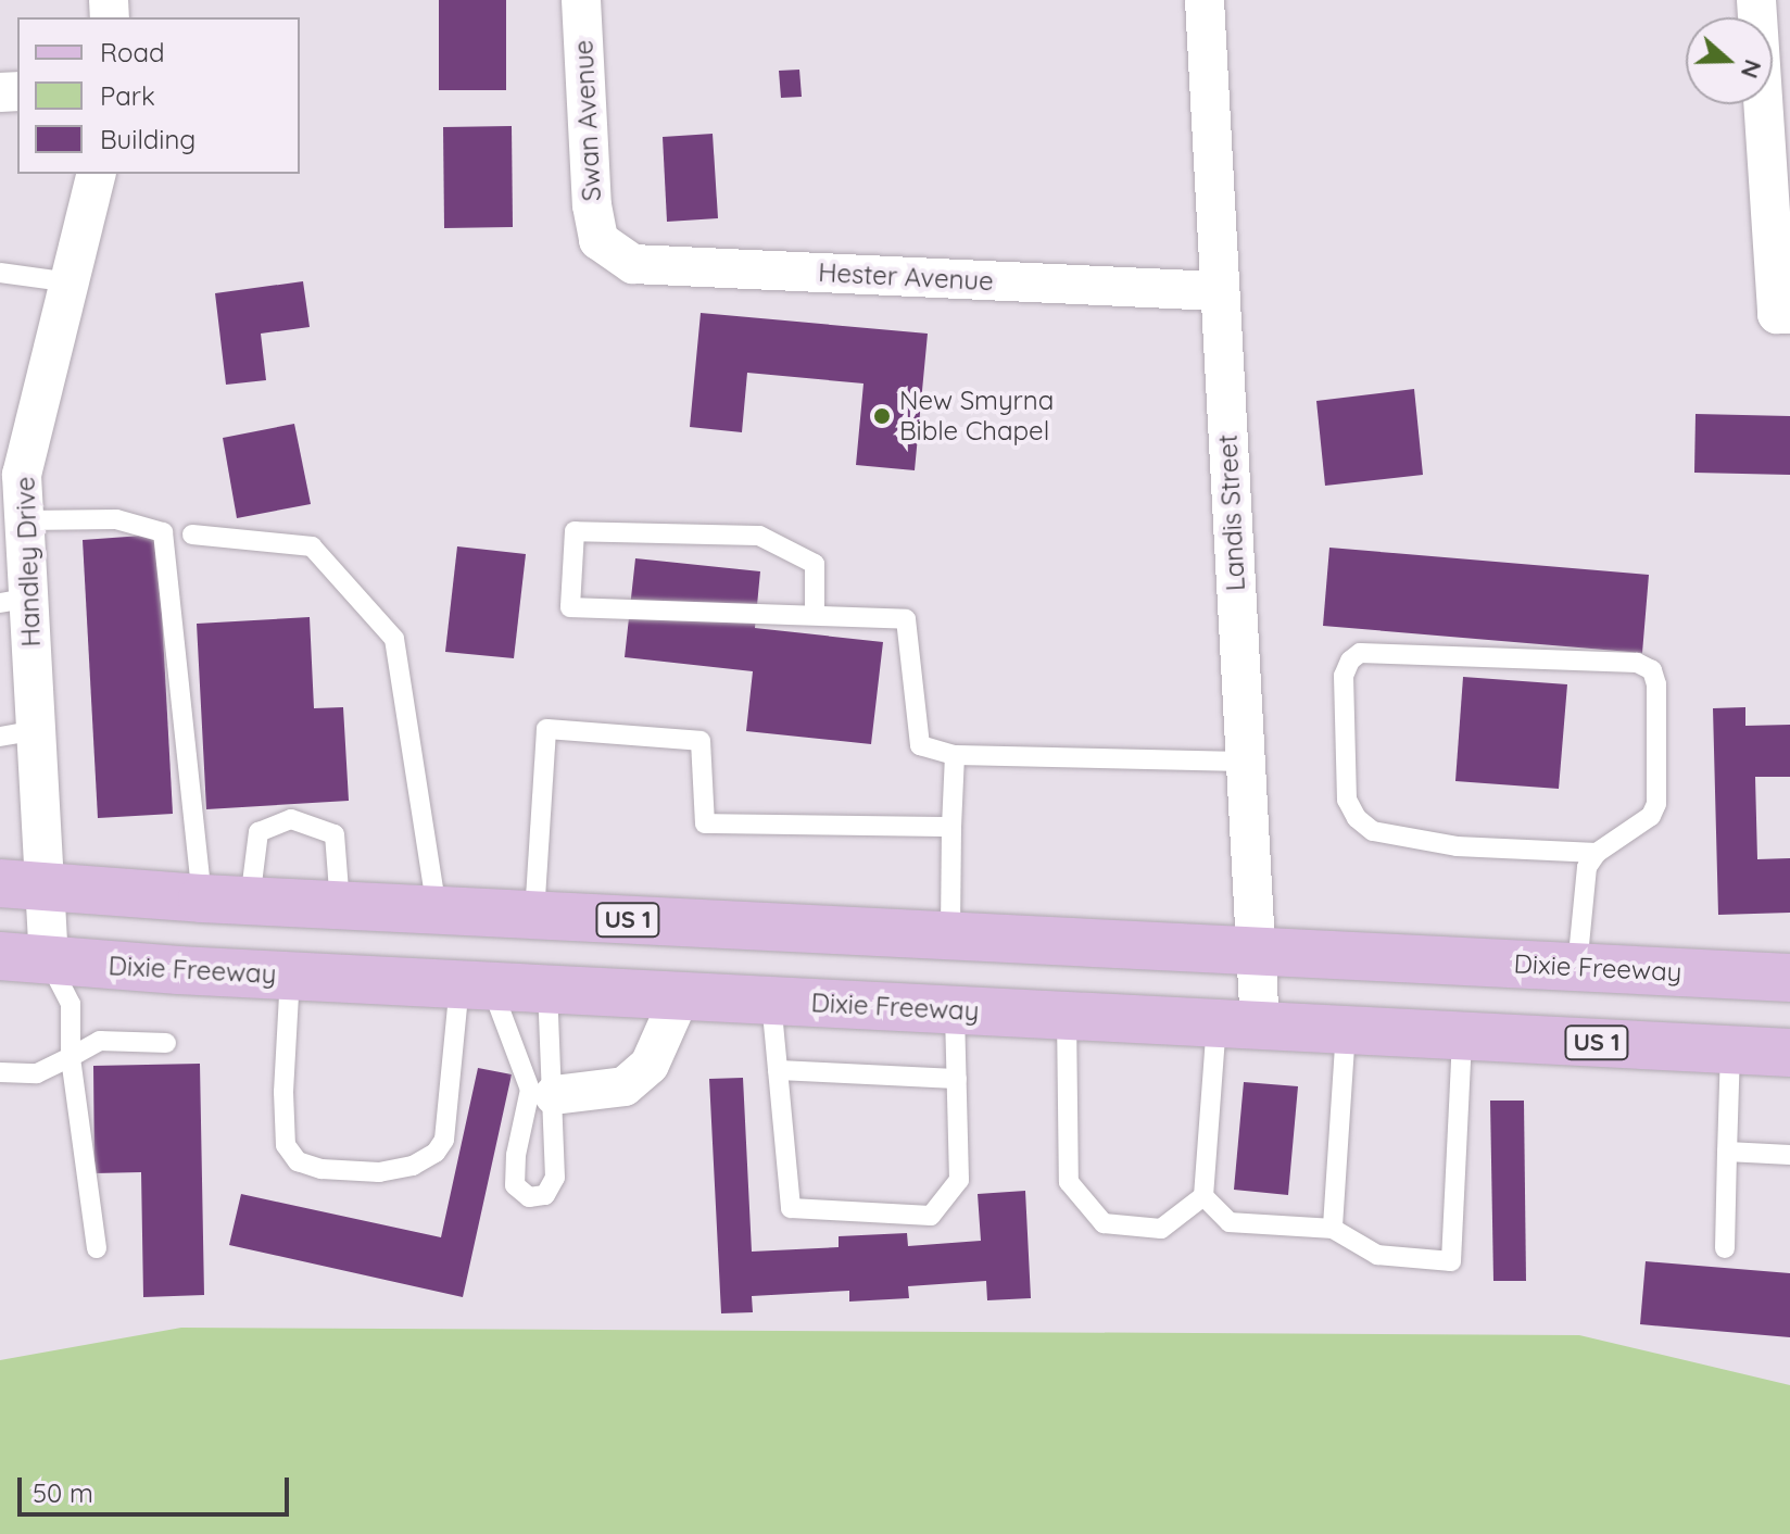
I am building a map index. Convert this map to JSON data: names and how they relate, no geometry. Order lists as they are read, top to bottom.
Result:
{
  "streets": {
    "main road": ["US 1", "Dixie Freeway"],
    "street": [
      "Swan Avenue",
      "Hester Avenue",
      "Landis Street",
      "Handley Drive"
    ]
  },
  "crossings": [
    ["Swan Avenue", "Hester Avenue"],
    ["Hester Avenue", "Landis Street"],
    ["Landis Street", "Dixie Freeway"],
    ["Handley Drive", "Dixie Freeway"]
  ],
  "places": ["New Smyrna Bible Chapel"],
  "legend": ["Road", "Park", "Building"],
  "scale_bar": "50 m",
  "north": "right"
}
